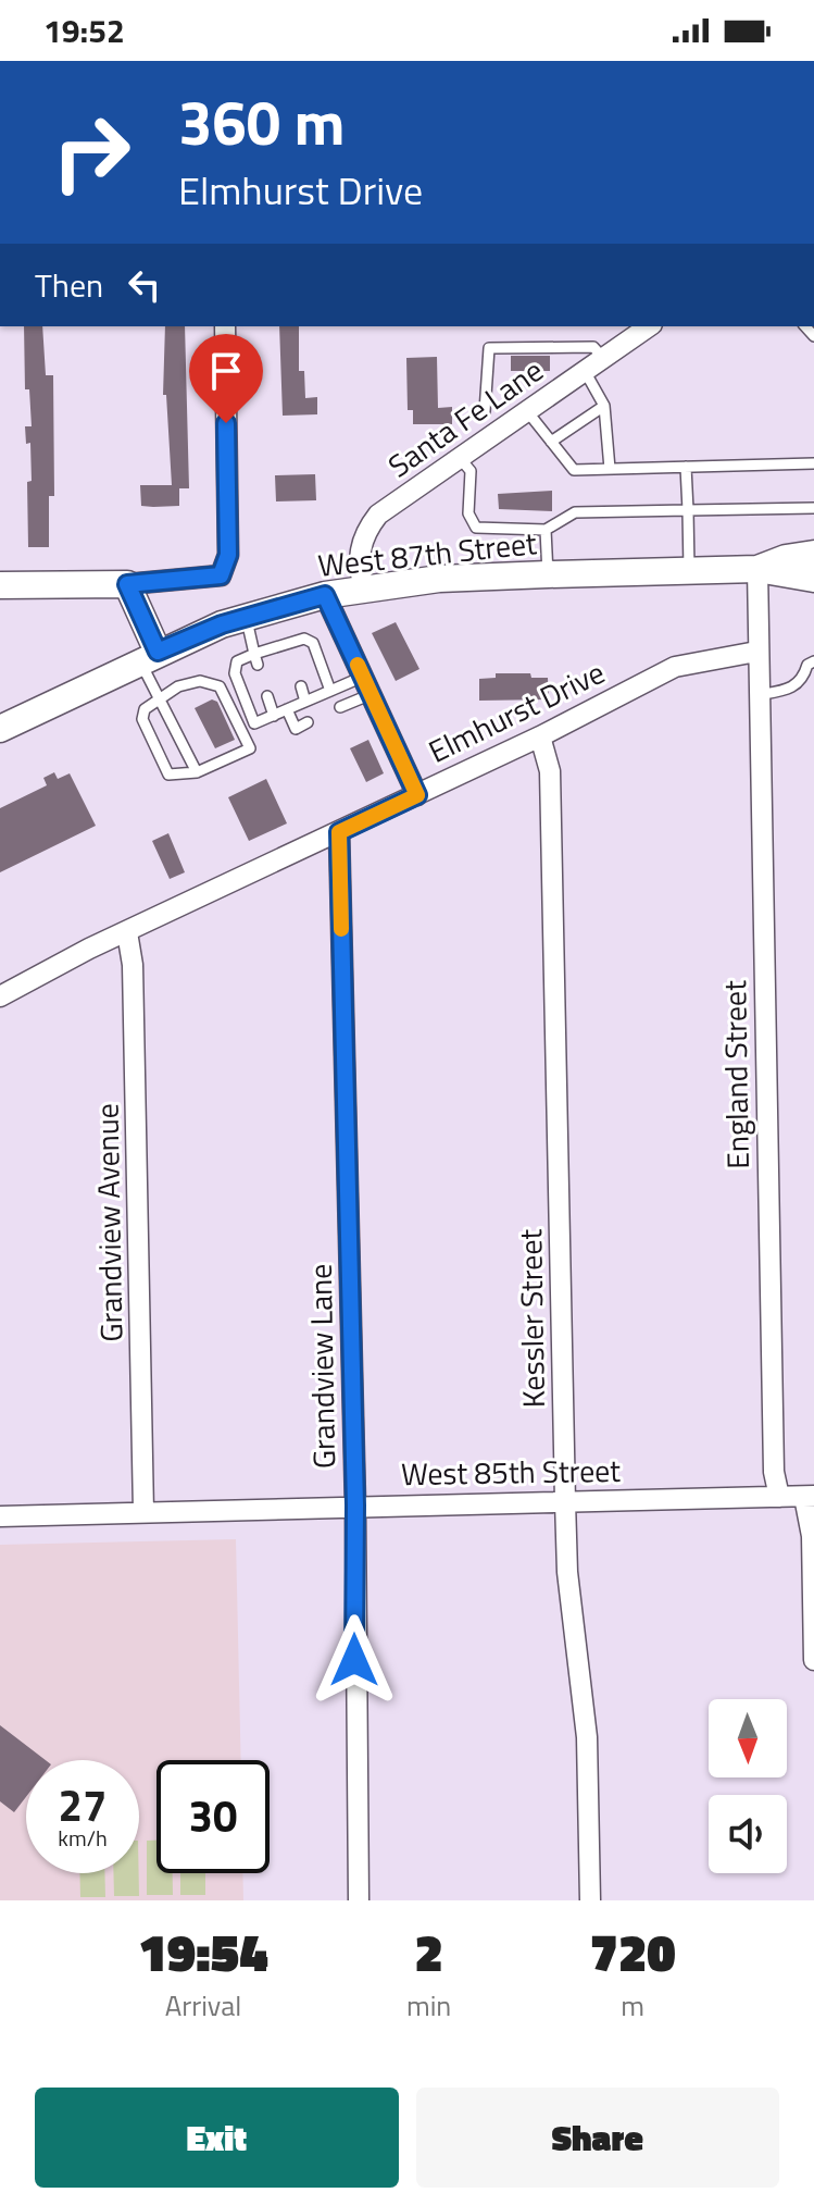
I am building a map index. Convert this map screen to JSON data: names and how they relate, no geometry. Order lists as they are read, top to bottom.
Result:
{
  "streets": {
    "main road": ["West 87th Street"],
    "street": [
      "Santa Fe Lane",
      "Elmhurst Drive",
      "England Street",
      "Grandview Avenue",
      "Kessler Street",
      "Grandview Lane",
      "West 85th Street"
    ]
  },
  "crossings": [
    ["Santa Fe Lane", "West 87th Street"],
    ["Elmhurst Drive", "England Street"],
    ["Elmhurst Drive", "Grandview Avenue"],
    ["Elmhurst Drive", "Kessler Street"],
    ["Elmhurst Drive", "Grandview Lane"],
    ["England Street", "West 85th Street"],
    ["Grandview Avenue", "West 85th Street"],
    ["Kessler Street", "West 85th Street"],
    ["Grandview Lane", "West 85th Street"]
  ],
  "north": "bottom",
  "page": {
    "status": "19:52",
    "turn": ["360 m", "Elmhurst Drive"],
    "then": "Then",
    "speed": "27 km/h",
    "limit": "30",
    "eta": [
      "19:54",
      "Arrival",
      "2",
      "min",
      "720",
      "m"
    ],
    "buttons": ["Exit", "Share"]
  }
}
